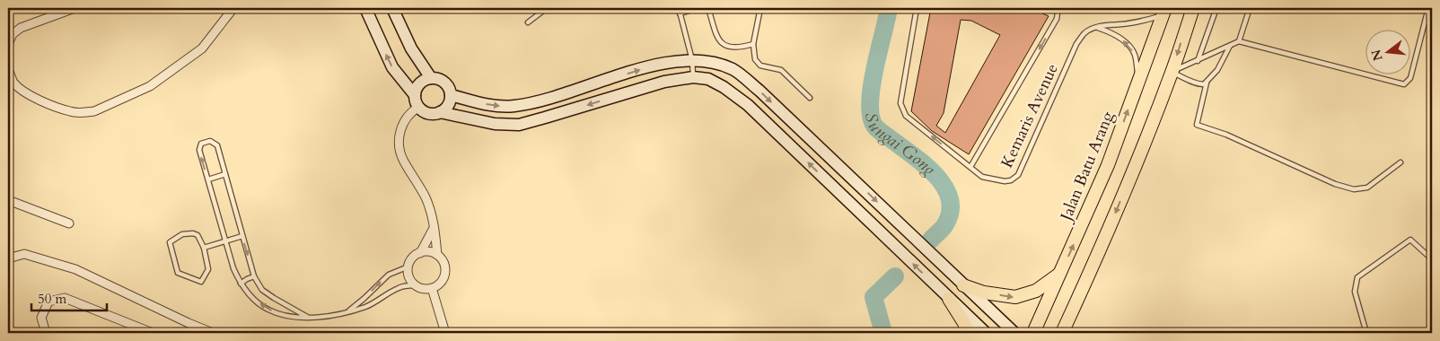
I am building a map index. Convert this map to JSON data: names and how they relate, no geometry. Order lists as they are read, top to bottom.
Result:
{
  "streets": {
    "main road": ["Jalan Batu Arang"],
    "lane": ["Kemaris Avenue"]
  },
  "water": ["Sungai Gong"],
  "scale_bar": "50 m",
  "north": "left"
}
